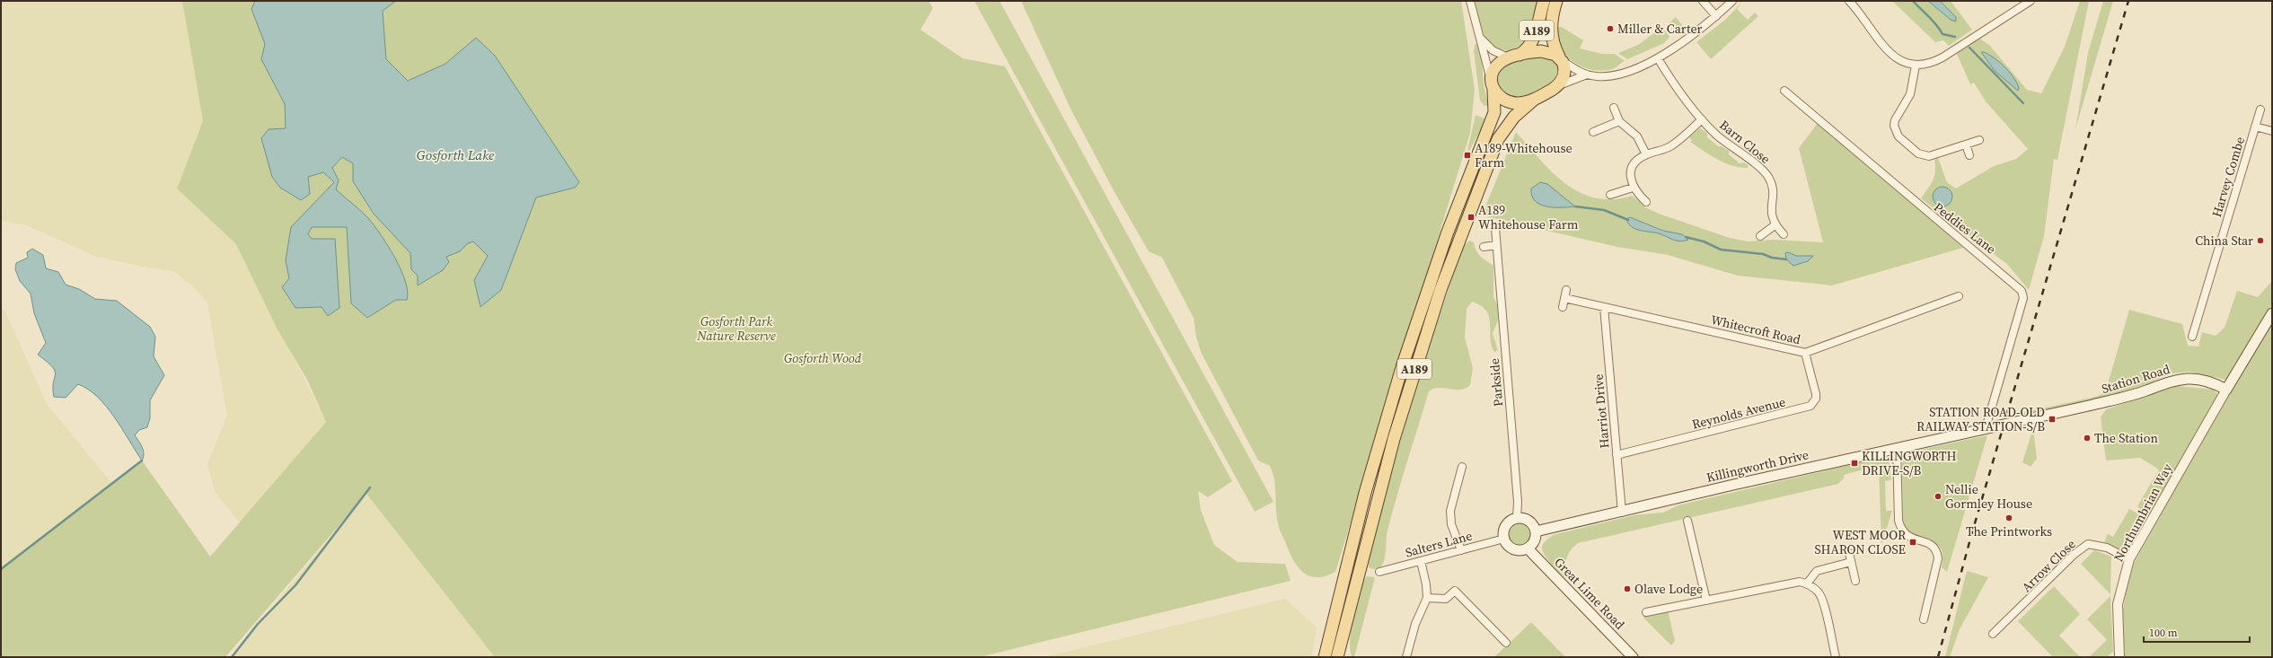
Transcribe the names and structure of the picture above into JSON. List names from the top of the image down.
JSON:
{
  "streets": {
    "main road": [
      "A189",
      "Station Road",
      "Killingworth Drive",
      "Great Lime Road"
    ],
    "street": [
      "Barn Close",
      "Harvey Combe",
      "Peddies Lane",
      "Whitecroft Road",
      "Parkside",
      "Harriot Drive",
      "Reynolds Avenue",
      "Northumbrian Way",
      "Salters Lane",
      "Arrow Close"
    ]
  },
  "crossings": [
    ["Peddies Lane", "Station Road"],
    ["Peddies Lane", "Killingworth Drive"],
    ["Whitecroft Road", "Harriot Drive"],
    ["Whitecroft Road", "Reynolds Avenue"],
    ["Station Road", "Killingworth Drive"],
    ["Station Road", "Northumbrian Way"],
    ["Parkside", "Killingworth Drive"],
    ["Parkside", "Salters Lane"],
    ["Parkside", "Great Lime Road"],
    ["Harriot Drive", "Reynolds Avenue"],
    ["Harriot Drive", "Killingworth Drive"],
    ["Killingworth Drive", "Salters Lane"],
    ["Killingworth Drive", "Great Lime Road"],
    ["Northumbrian Way", "Arrow Close"],
    ["Salters Lane", "Great Lime Road"]
  ],
  "water": ["Gosforth Lake"],
  "parks": ["Gosforth Park Nature Reserve", "Gosforth Wood"],
  "places": {
    "other": [
      "Miller & Carter",
      "China Star",
      "The Station",
      "Nellie Gormley House",
      "The Printworks",
      "Olave Lodge"
    ],
    "transit": [
      "A189-Whitehouse Farm",
      "A189 Whitehouse Farm",
      "STATION ROAD-OLD RAILWAY STATION-S/B",
      "KILLINGWORTH DRIVE-S/B",
      "WEST MOOR SHARON CLOSE"
    ]
  },
  "scale_bar": "100 m"
}
